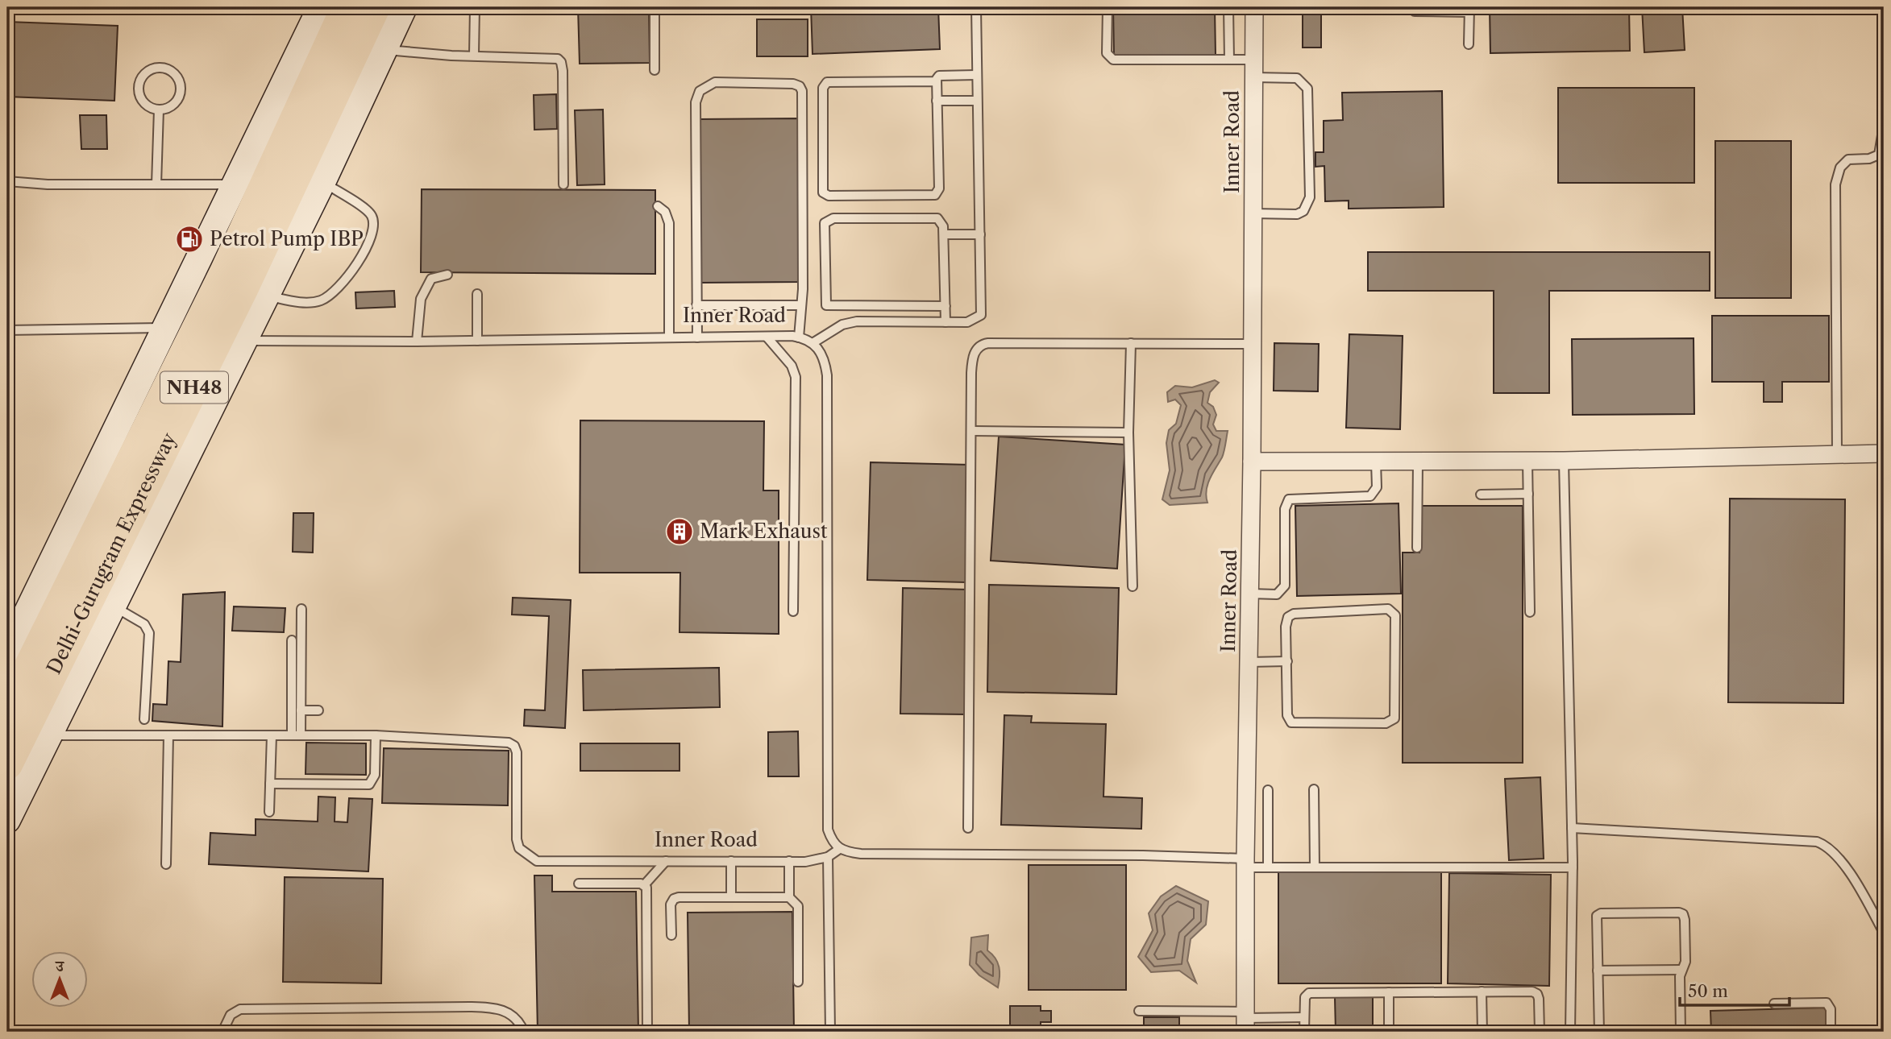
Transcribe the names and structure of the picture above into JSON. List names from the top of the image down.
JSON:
{
  "streets": {
    "highway": ["NH48", "Delhi-Gurugram Expressway"],
    "street": ["Inner Road"]
  },
  "places": {
    "fuel station": ["Petrol Pump IBP"],
    "building": ["Mark Exhaust"]
  },
  "scale_bar": "50 m",
  "north": "top"
}
